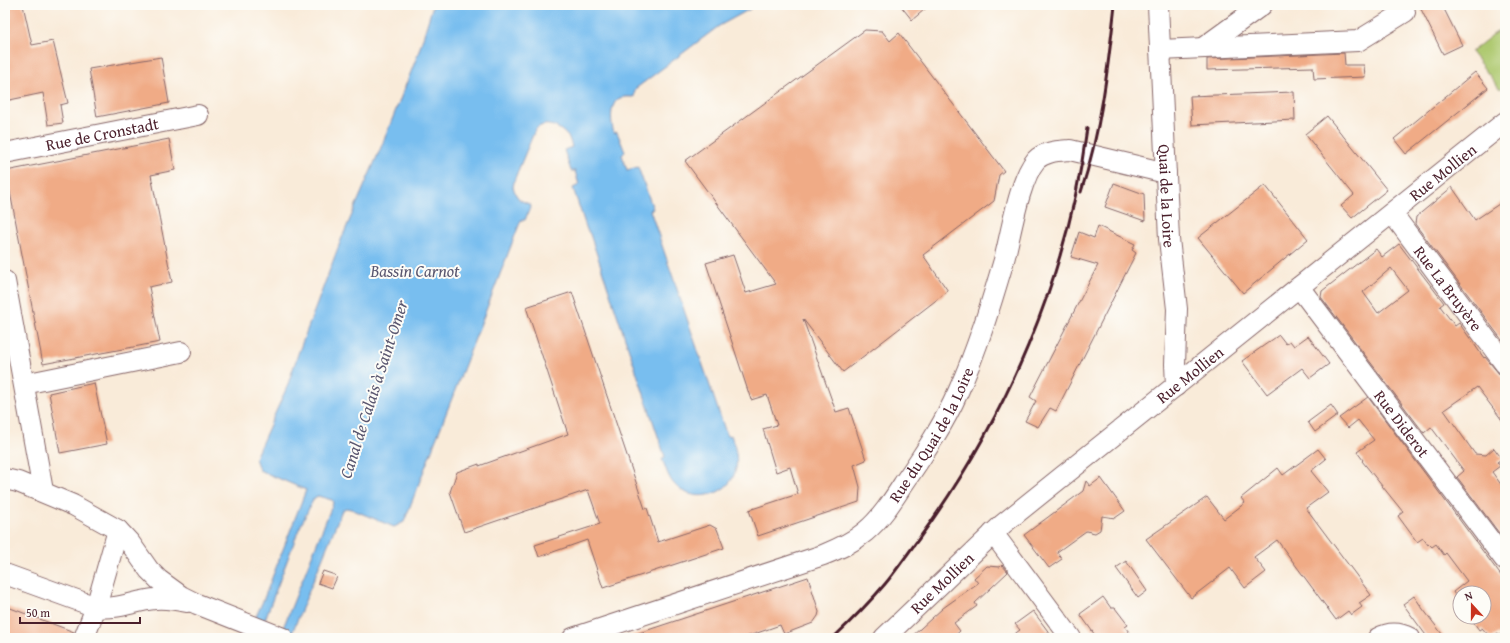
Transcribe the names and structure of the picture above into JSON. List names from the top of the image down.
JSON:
{
  "streets": {
    "street": [
      "Rue de Cronstadt",
      "Rue Mollien",
      "Quai de la Loire",
      "Rue La Bruyère",
      "Rue Diderot",
      "Rue du Quai de la Loire"
    ]
  },
  "crossings": [
    ["Rue Mollien", "Quai de la Loire"],
    ["Rue Mollien", "Rue La Bruyère"],
    ["Rue Mollien", "Rue Diderot"],
    ["Quai de la Loire", "Rue du Quai de la Loire"]
  ],
  "water": ["Bassin Carnot", "Canal de Calais à Saint-Omer"],
  "scale_bar": "50 m",
  "north": "top"
}
